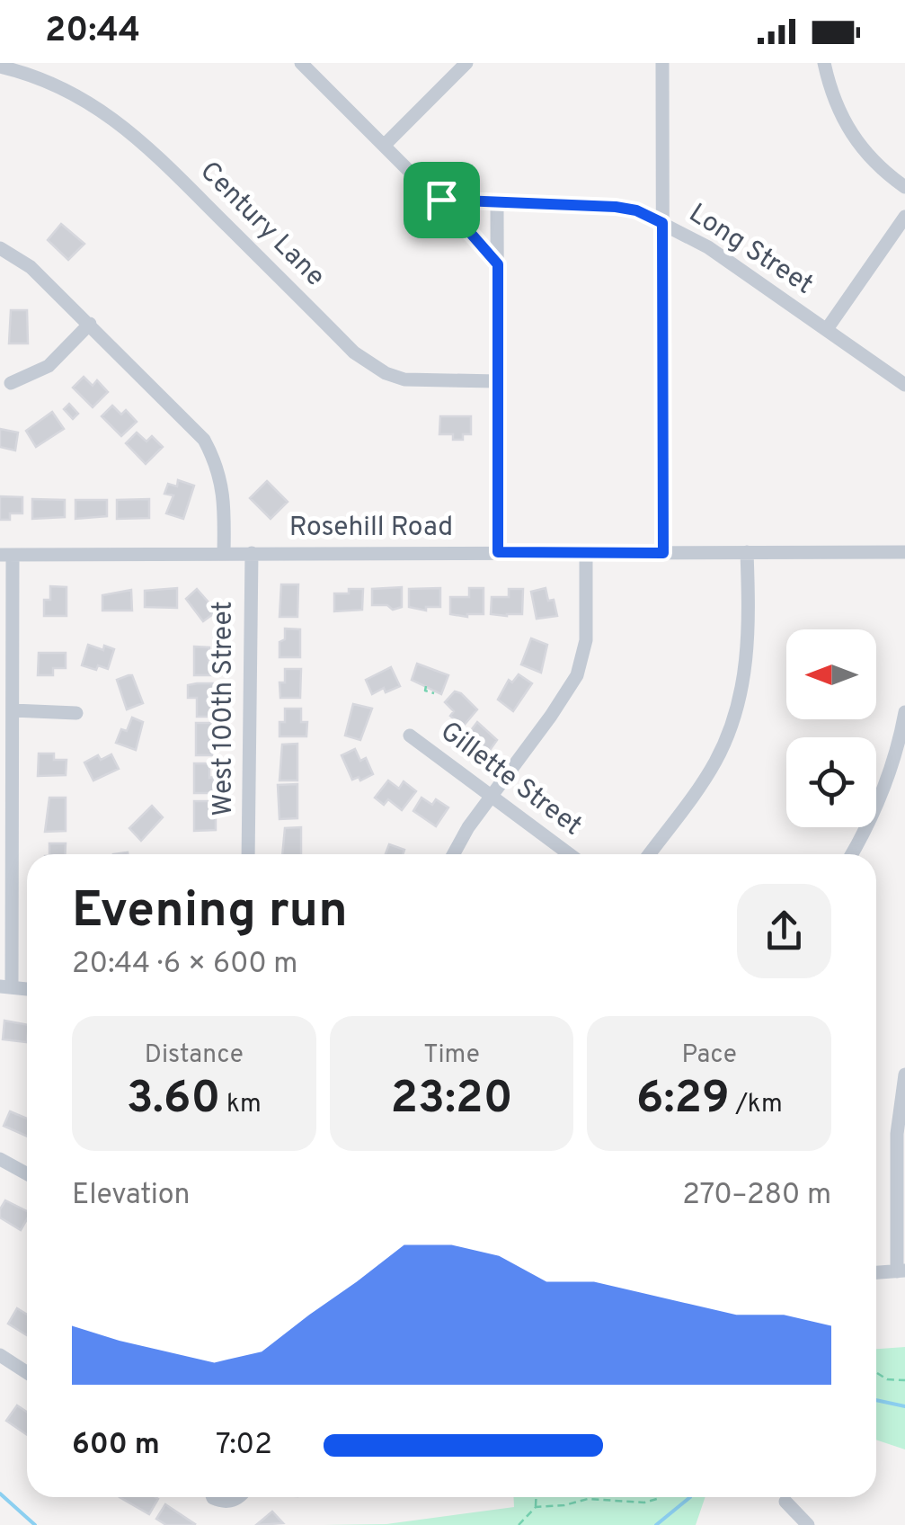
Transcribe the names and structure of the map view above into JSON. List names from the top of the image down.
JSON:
{
  "streets": {
    "street": [
      "Century Lane",
      "Long Street",
      "Rosehill Road",
      "West 100th Street",
      "Gillette Street"
    ]
  },
  "crossings": [
    ["Rosehill Road", "West 100th Street"]
  ],
  "north": "left",
  "page": {
    "status": "20:44",
    "heading": ["Evening run", "20:44 · 6 × 600 m"],
    "stats": [
      ["Distance", "3.60 km"],
      ["Time", "23:20"],
      ["Pace", "6:29 /km"]
    ],
    "chart": ["Elevation", "270–280 m"],
    "list": [
      {
        "name": "600 m",
        "note": "7:02"
      }
    ]
  }
}
